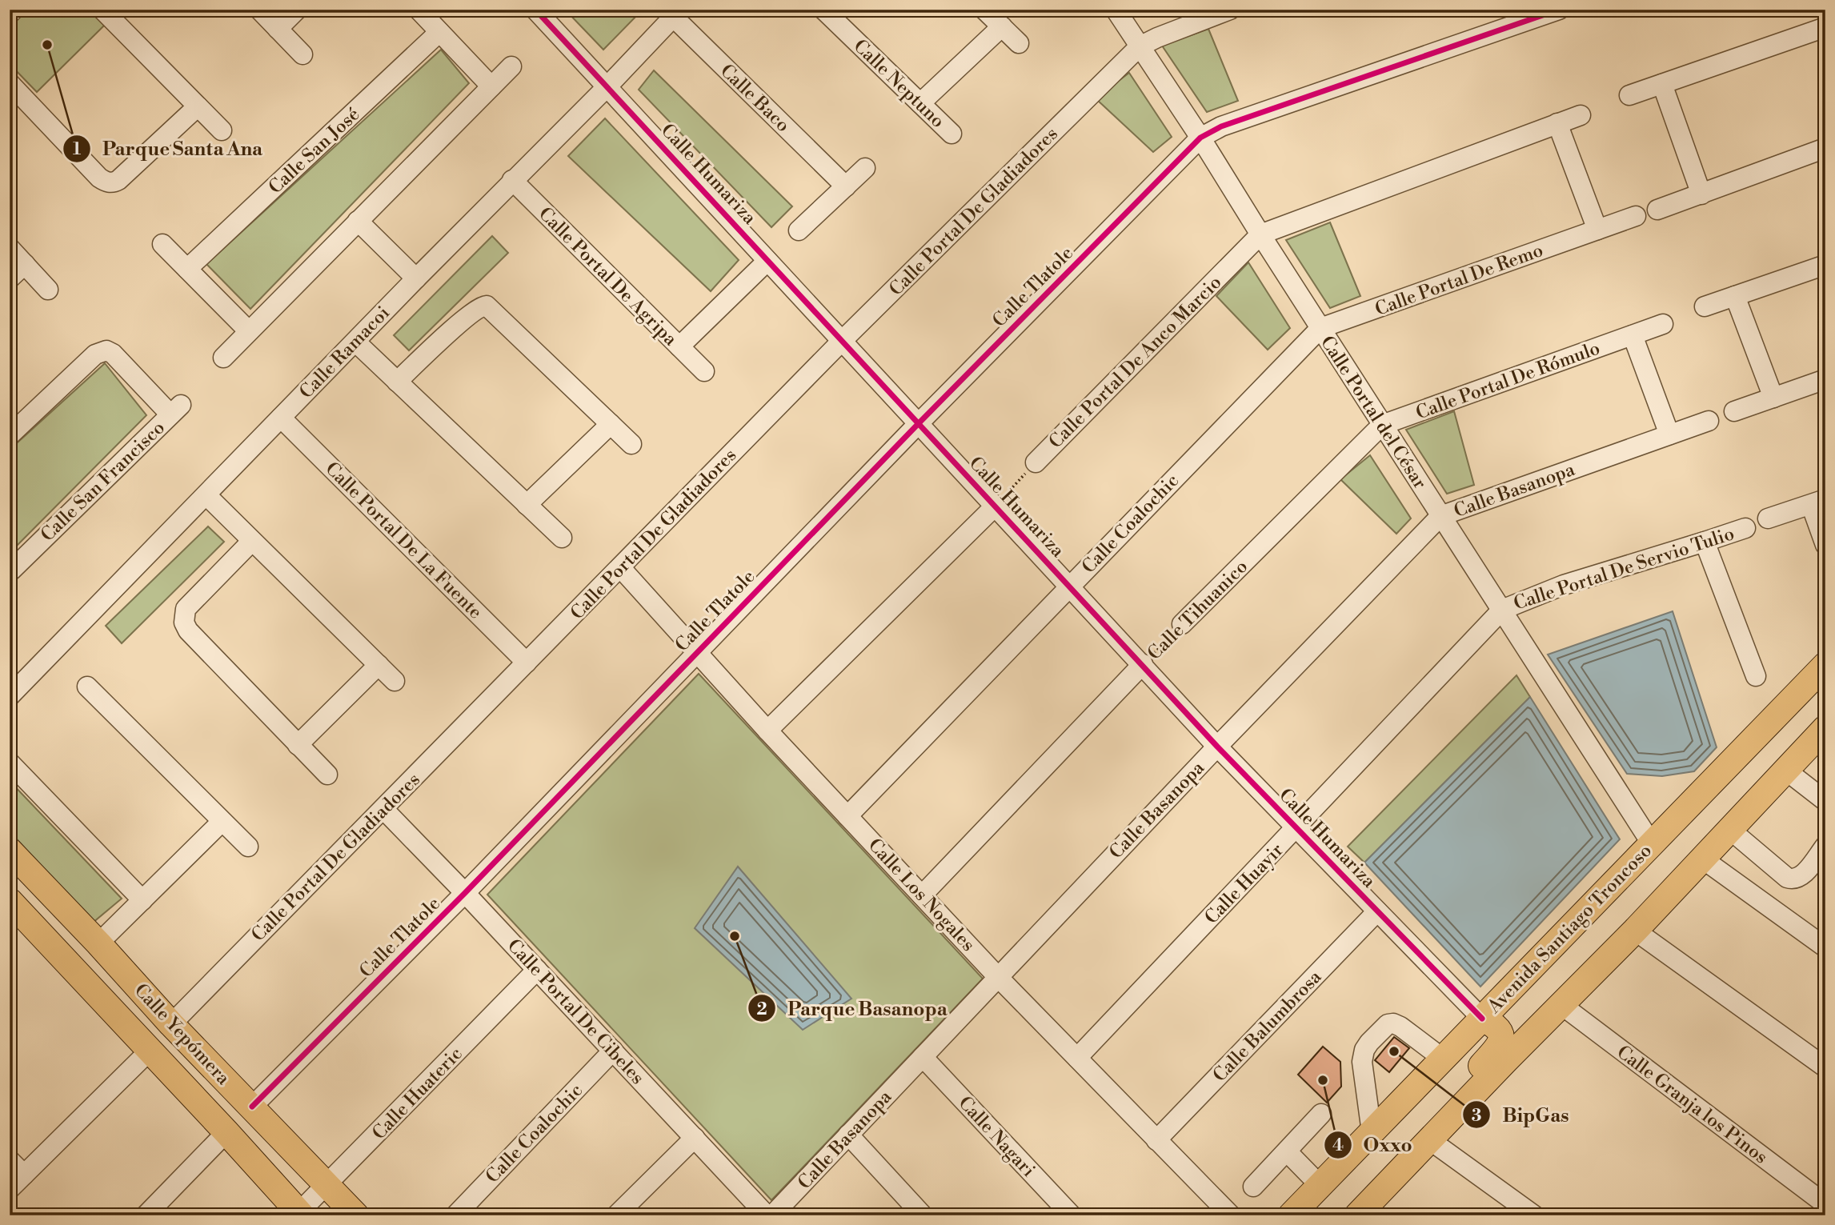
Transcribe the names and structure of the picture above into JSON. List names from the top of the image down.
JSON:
{
  "streets": {
    "main road": ["Avenida Santiago Troncoso", "Calle Yepómera"],
    "street": [
      "Calle Neptuno",
      "Calle Baco",
      "Calle San José",
      "Calle Humariza",
      "Calle Portal De Gladiadores",
      "Calle Portal De Agripa",
      "Calle Portal De Remo",
      "Calle Tlatole",
      "Calle Ramacoi",
      "Calle Portal De Anco Marcio",
      "Calle Portal De Rómulo",
      "Calle Portal del César",
      "Calle San Francisco",
      "Calle Basanopa",
      "Calle Coalochic",
      "Calle Portal De La Fuente",
      "Calle Portal De Servio Tulio",
      "Calle Tihuanico",
      "Calle Huayir",
      "Calle Los Nogales",
      "Calle Portal De Cibeles",
      "Calle Balumbrosa",
      "Calle Huateric",
      "Calle Granja los Pinos",
      "Calle Nagari"
    ]
  },
  "crossings": [
    ["Calle Baco", "Calle Ramacoi"],
    ["Calle Humariza", "Calle Portal De Gladiadores"],
    ["Calle Humariza", "Calle Tlatole"],
    ["Calle Humariza", "Calle Ramacoi"],
    ["Calle Humariza", "Calle Portal De Anco Marcio"],
    ["Calle Humariza", "Calle Basanopa"],
    ["Calle Humariza", "Calle Coalochic"],
    ["Calle Humariza", "Calle Tihuanico"],
    ["Calle Humariza", "Calle Huayir"],
    ["Calle Humariza", "Avenida Santiago Troncoso"],
    ["Calle Humariza", "Calle Balumbrosa"],
    ["Calle Portal De Gladiadores", "Calle Portal del César"],
    ["Calle Portal De Gladiadores", "Calle Portal De La Fuente"],
    ["Calle Portal De Gladiadores", "Calle Los Nogales"],
    ["Calle Portal De Gladiadores", "Calle Portal De Cibeles"],
    ["Calle Portal De Gladiadores", "Calle Yepómera"],
    ["Calle Portal De Agripa", "Calle Ramacoi"],
    ["Calle Portal De Remo", "Calle Portal del César"],
    ["Calle Portal De Remo", "Calle Coalochic"],
    ["Calle Tlatole", "Calle Portal del César"],
    ["Calle Tlatole", "Calle Los Nogales"],
    ["Calle Tlatole", "Calle Portal De Cibeles"],
    ["Calle Tlatole", "Calle Yepómera"],
    ["Calle Ramacoi", "Calle Portal De La Fuente"],
    ["Calle Portal De Anco Marcio", "Calle Portal del César"],
    ["Calle Portal De Rómulo", "Calle Portal del César"],
    ["Calle Portal De Rómulo", "Calle Tihuanico"],
    ["Calle Portal del César", "Calle Basanopa"],
    ["Calle Portal del César", "Calle Coalochic"],
    ["Calle Portal del César", "Calle Portal De Servio Tulio"],
    ["Calle Portal del César", "Calle Tihuanico"],
    ["Calle Portal del César", "Calle Huayir"],
    ["Calle Portal del César", "Avenida Santiago Troncoso"],
    ["Calle Basanopa", "Calle Los Nogales"],
    ["Calle Basanopa", "Calle Nagari"],
    ["Calle Coalochic", "Calle Los Nogales"],
    ["Calle Coalochic", "Calle Portal De Cibeles"],
    ["Calle Portal De Servio Tulio", "Calle Huayir"],
    ["Calle Tihuanico", "Calle Los Nogales"],
    ["Calle Huayir", "Calle Los Nogales"],
    ["Calle Los Nogales", "Calle Balumbrosa"],
    ["Calle Portal De Cibeles", "Calle Huateric"],
    ["Calle Yepómera", "Calle Huateric"]
  ],
  "places": [
    "Parque Santa Ana",
    "Parque Basanopa",
    "BipGas",
    "Oxxo"
  ]
}
